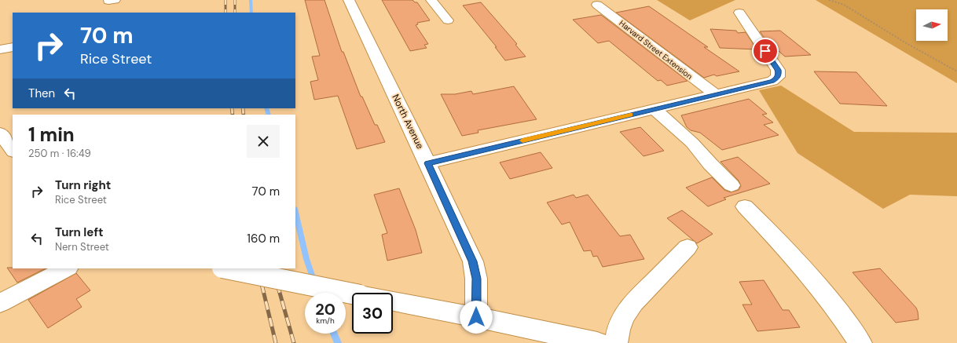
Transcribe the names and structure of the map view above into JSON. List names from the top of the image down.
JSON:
{
  "streets": {
    "street": ["Harvard Street Extension", "North Avenue"]
  },
  "north": "right",
  "page": {
    "turn": ["70 m", "Rice Street"],
    "then": "Then",
    "heading": ["1 min", "250 m · 16:49"],
    "list": [
      {
        "name": "Turn right",
        "note": "Rice Street",
        "value": "70 m"
      },
      {
        "name": "Turn left",
        "note": "Nern Street",
        "value": "160 m"
      }
    ],
    "speed": "20 km/h",
    "limit": "30"
  }
}
